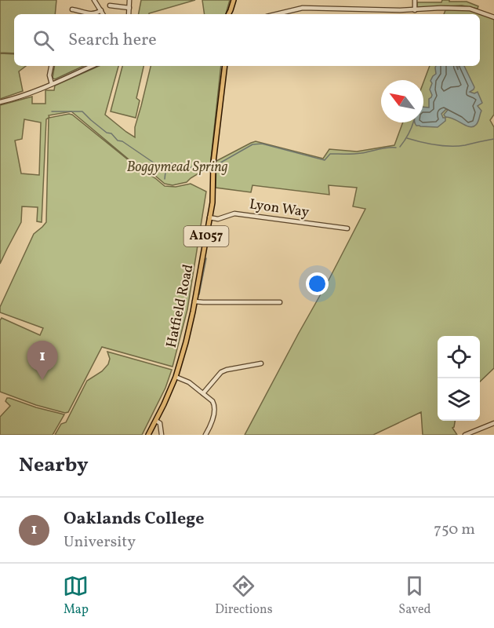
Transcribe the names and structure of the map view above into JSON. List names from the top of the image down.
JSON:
{
  "streets": {
    "main road": ["A1057", "Hatfield Road"],
    "street": ["Lyon Way"]
  },
  "crossings": [
    ["Lyon Way", "Hatfield Road"]
  ],
  "parks": ["Boggymead Spring"],
  "north": "top left",
  "page": {
    "search": "Search here",
    "pins": "1",
    "heading": "Nearby",
    "list": [
      {
        "mark": "1",
        "name": "Oaklands College",
        "note": "University",
        "value": "750 m"
      }
    ],
    "nav": ["Map", "Directions", "Saved"]
  }
}
